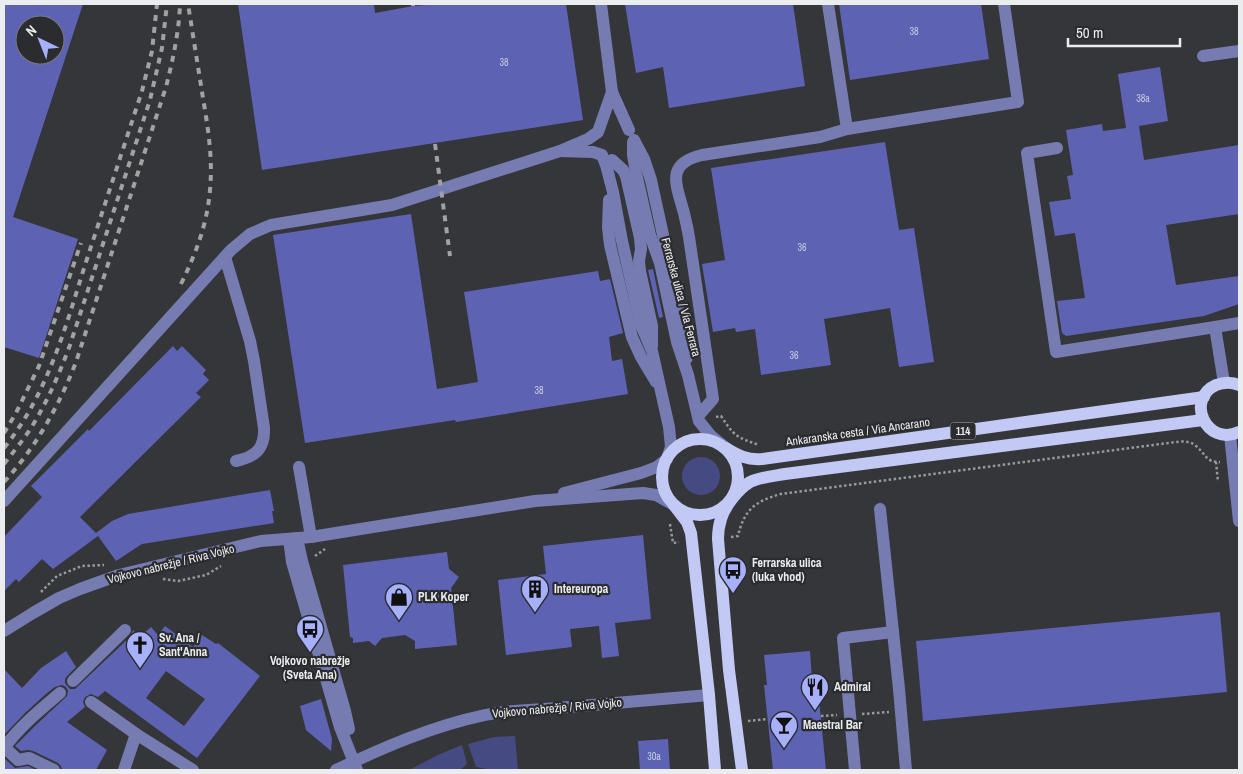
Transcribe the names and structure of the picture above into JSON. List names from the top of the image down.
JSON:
{
  "streets": {
    "main road": ["114", "Ankaranska cesta / Via Ancarano"],
    "street": ["Ferrarska ulica / Via Ferrara", "Vojkovo nabrežje / Riva Vojko"]
  },
  "crossings": [
    ["Ferrarska ulica / Via Ferrara", "114"],
    ["Ferrarska ulica / Via Ferrara", "Ankaranska cesta / Via Ancarano"],
    ["114", "Ankaranska cesta / Via Ancarano"]
  ],
  "places": {
    "bus stop": ["Ferrarska ulica (luka vhod)", "Vojkovo nabrežje (Sveta Ana)"],
    "building": ["Intereuropa"],
    "shop": ["PLK Koper"],
    "church": ["Sv. Ana / Sant'Anna"],
    "restaurant": ["Admiral"],
    "bar": ["Maestral Bar"]
  },
  "house_numbers": [
    "38",
    "38",
    "38a",
    "36",
    "36",
    "38",
    "30a"
  ],
  "scale_bar": "50 m",
  "north": "top left"
}
